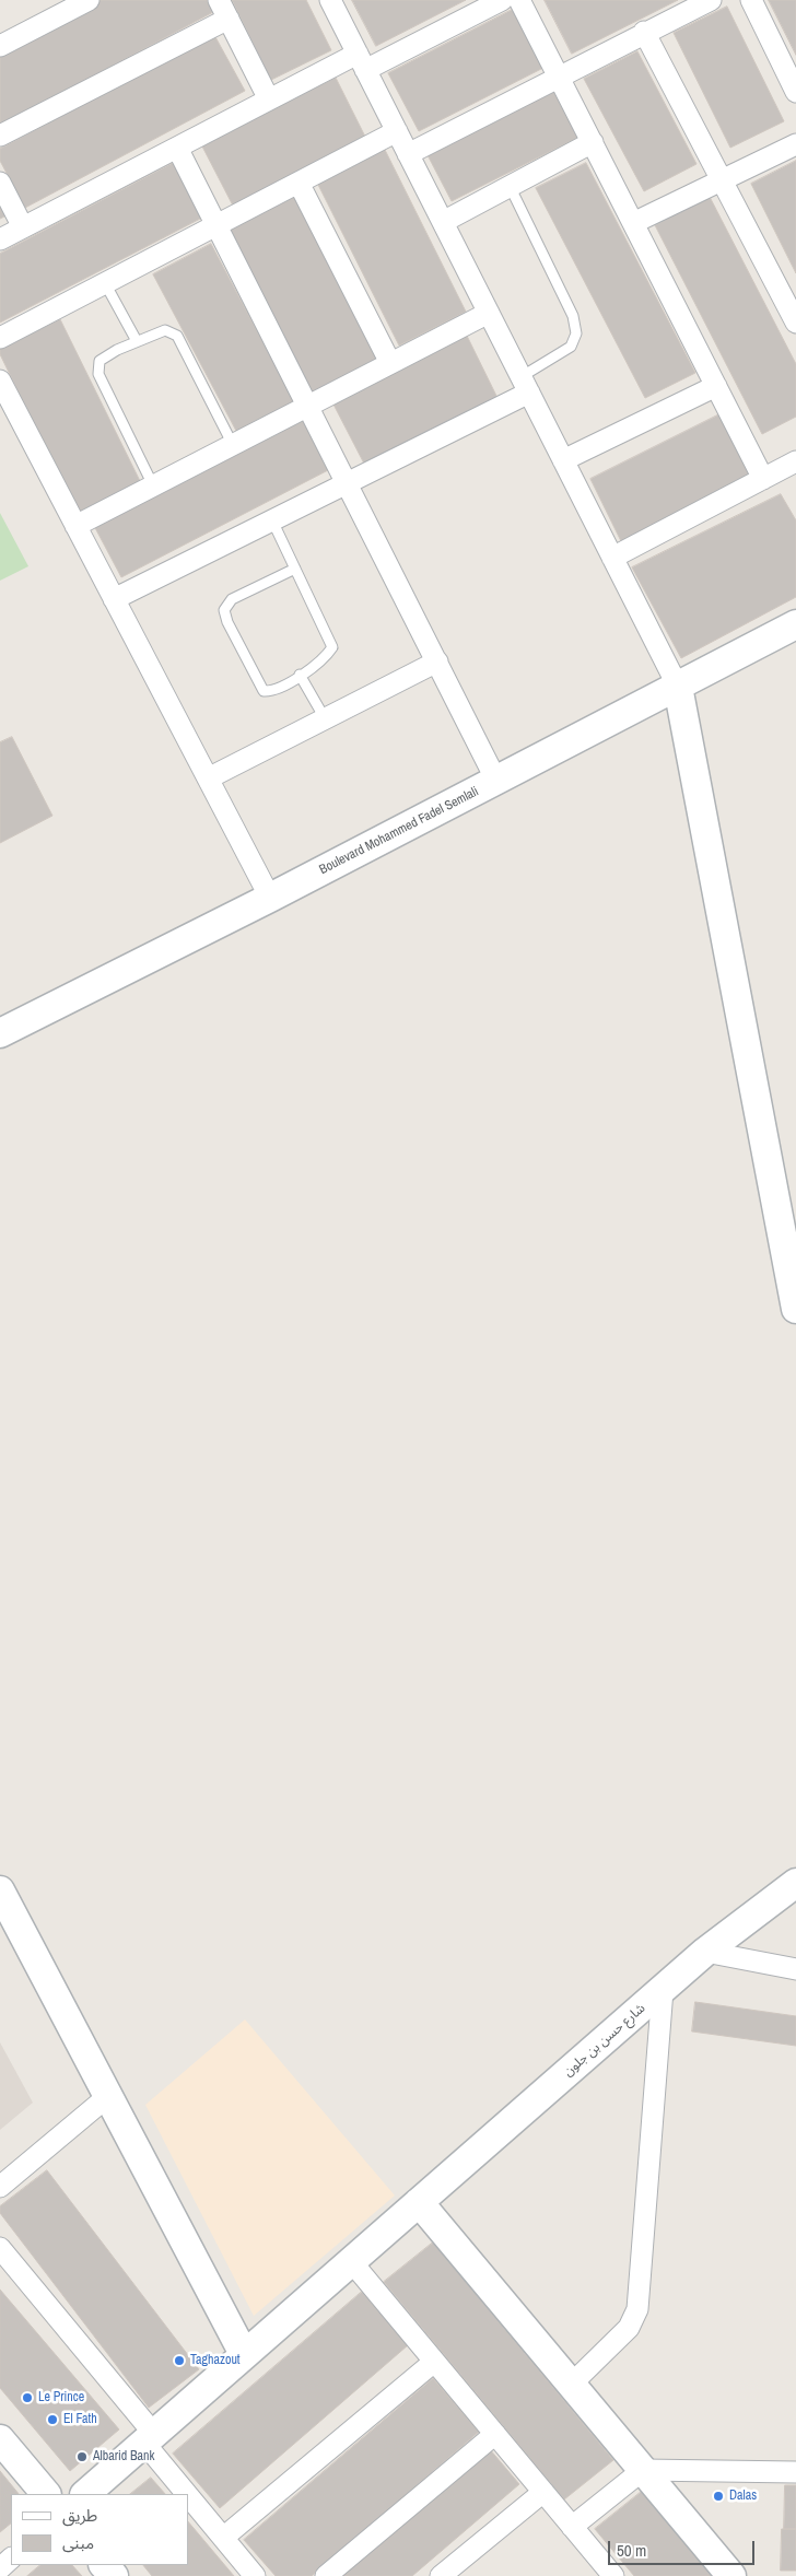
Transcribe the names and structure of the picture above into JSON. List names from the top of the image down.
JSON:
{
  "streets": {
    "street": ["Boulevard Mohammed Fadel Semlali", "شارع حسن بن جلون"]
  },
  "places": [
    "Taghazout",
    "Le Prince",
    "El Fath",
    "Albarid Bank",
    "Dalas"
  ],
  "legend": ["طريق", "مبنى"],
  "scale_bar": "50 m"
}
